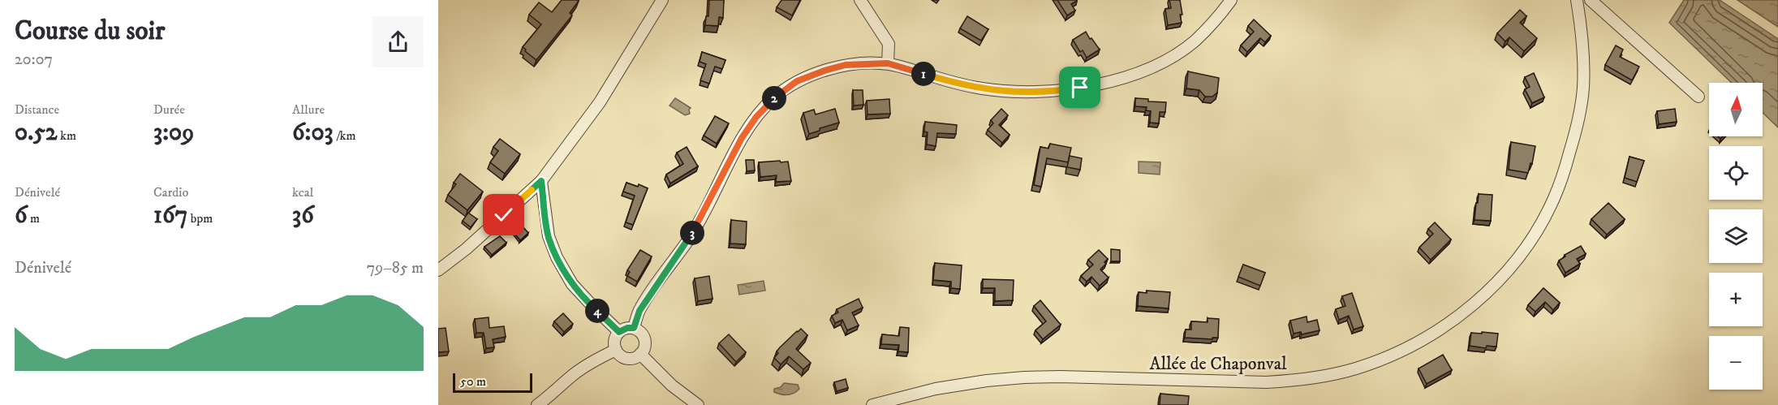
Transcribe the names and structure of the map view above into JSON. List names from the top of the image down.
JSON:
{
  "streets": {
    "street": ["Allée de Chaponval"]
  },
  "scale_bar": "50 m",
  "north": "top",
  "page": {
    "heading": ["Course du soir", "20:07"],
    "pins": [
      "1",
      "2",
      "3",
      "4"
    ],
    "stats": [
      ["Distance", "0.52 km"],
      ["Durée", "3:09"],
      ["Allure", "6:03 /km"],
      ["Dénivelé", "6 m"],
      ["Cardio", "167 bpm"],
      ["kcal", "36"]
    ],
    "map_buttons": ["+", "−"],
    "chart": ["Dénivelé", "79–85 m"],
    "scale": "50 m"
  }
}
